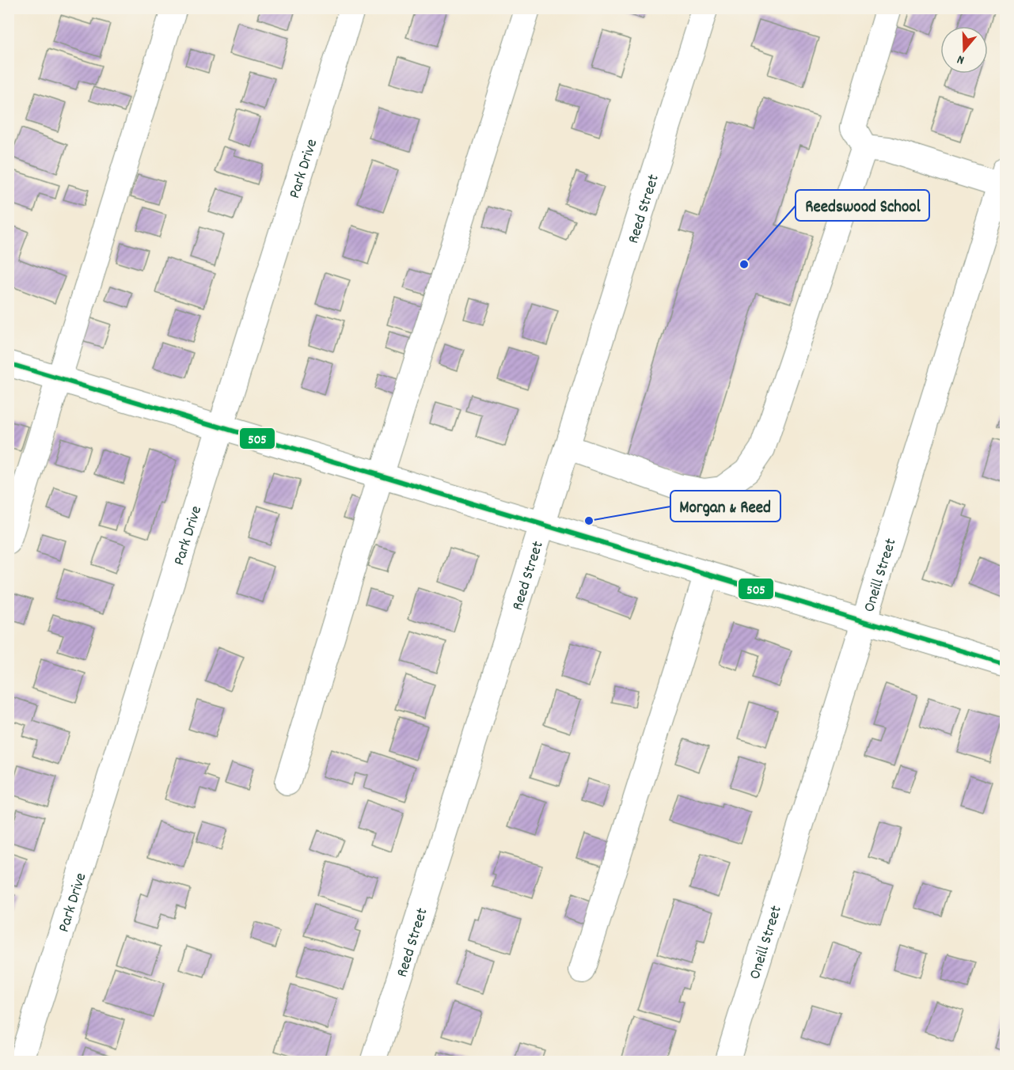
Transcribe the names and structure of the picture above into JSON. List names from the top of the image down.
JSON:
{
  "streets": {
    "street": ["Park Drive", "Reed Street", "Oneill Street"]
  },
  "places": ["Reedswood School", "Morgan & Reed"],
  "lines": ["transit line 505"],
  "north": "bottom"
}
